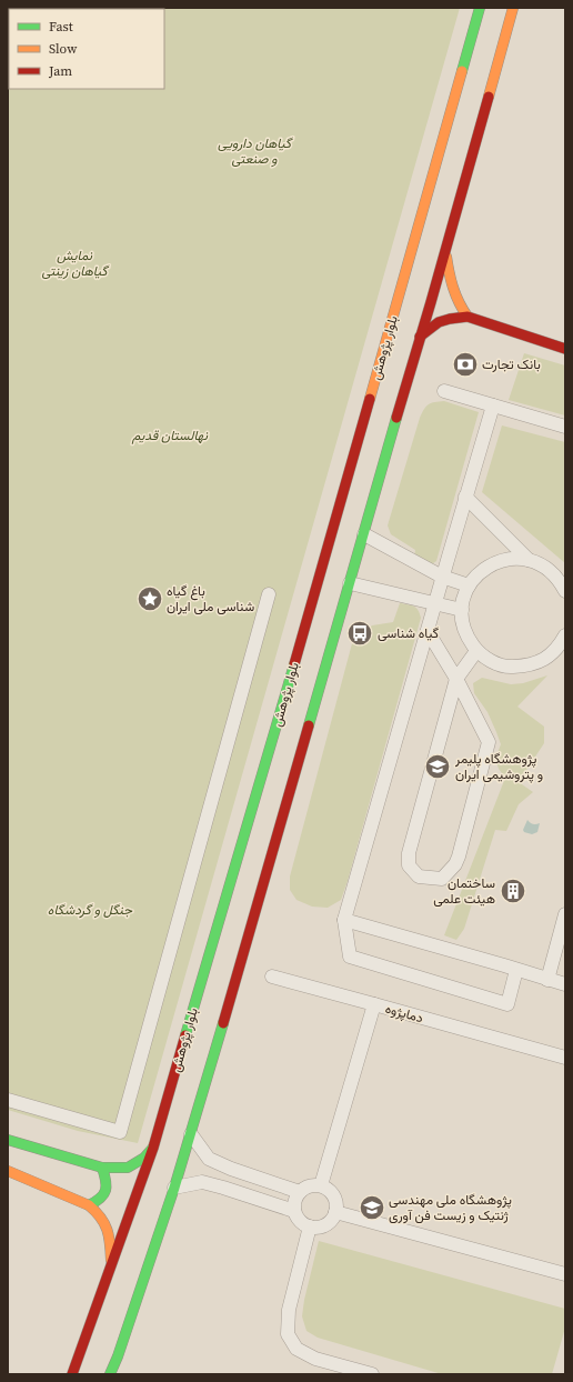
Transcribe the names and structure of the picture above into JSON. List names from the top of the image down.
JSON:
{
  "streets": {
    "street": ["بلوار پژوهش", "دماپژوه"]
  },
  "parks": [
    "گیاهان دارویی و صنعتی",
    "نمایش گیاهان زینتی",
    "نهالستان قدیم",
    "جنگل و گردشگاه"
  ],
  "places": {
    "bank": ["بانک تجارت"],
    "place": ["باغ گیاه‌ شناسی ملی ایران"],
    "bus stop": ["گیاه شناسی"],
    "school or university": ["پژوهشگاه پلیمر و پتروشیمی ایران", "پژوهشگاه ملی مهندسی ژنتیک و زیست فن آوری"],
    "building": ["ساختمان هیئت علمی"]
  },
  "legend": ["Fast", "Slow", "Jam"]
}
